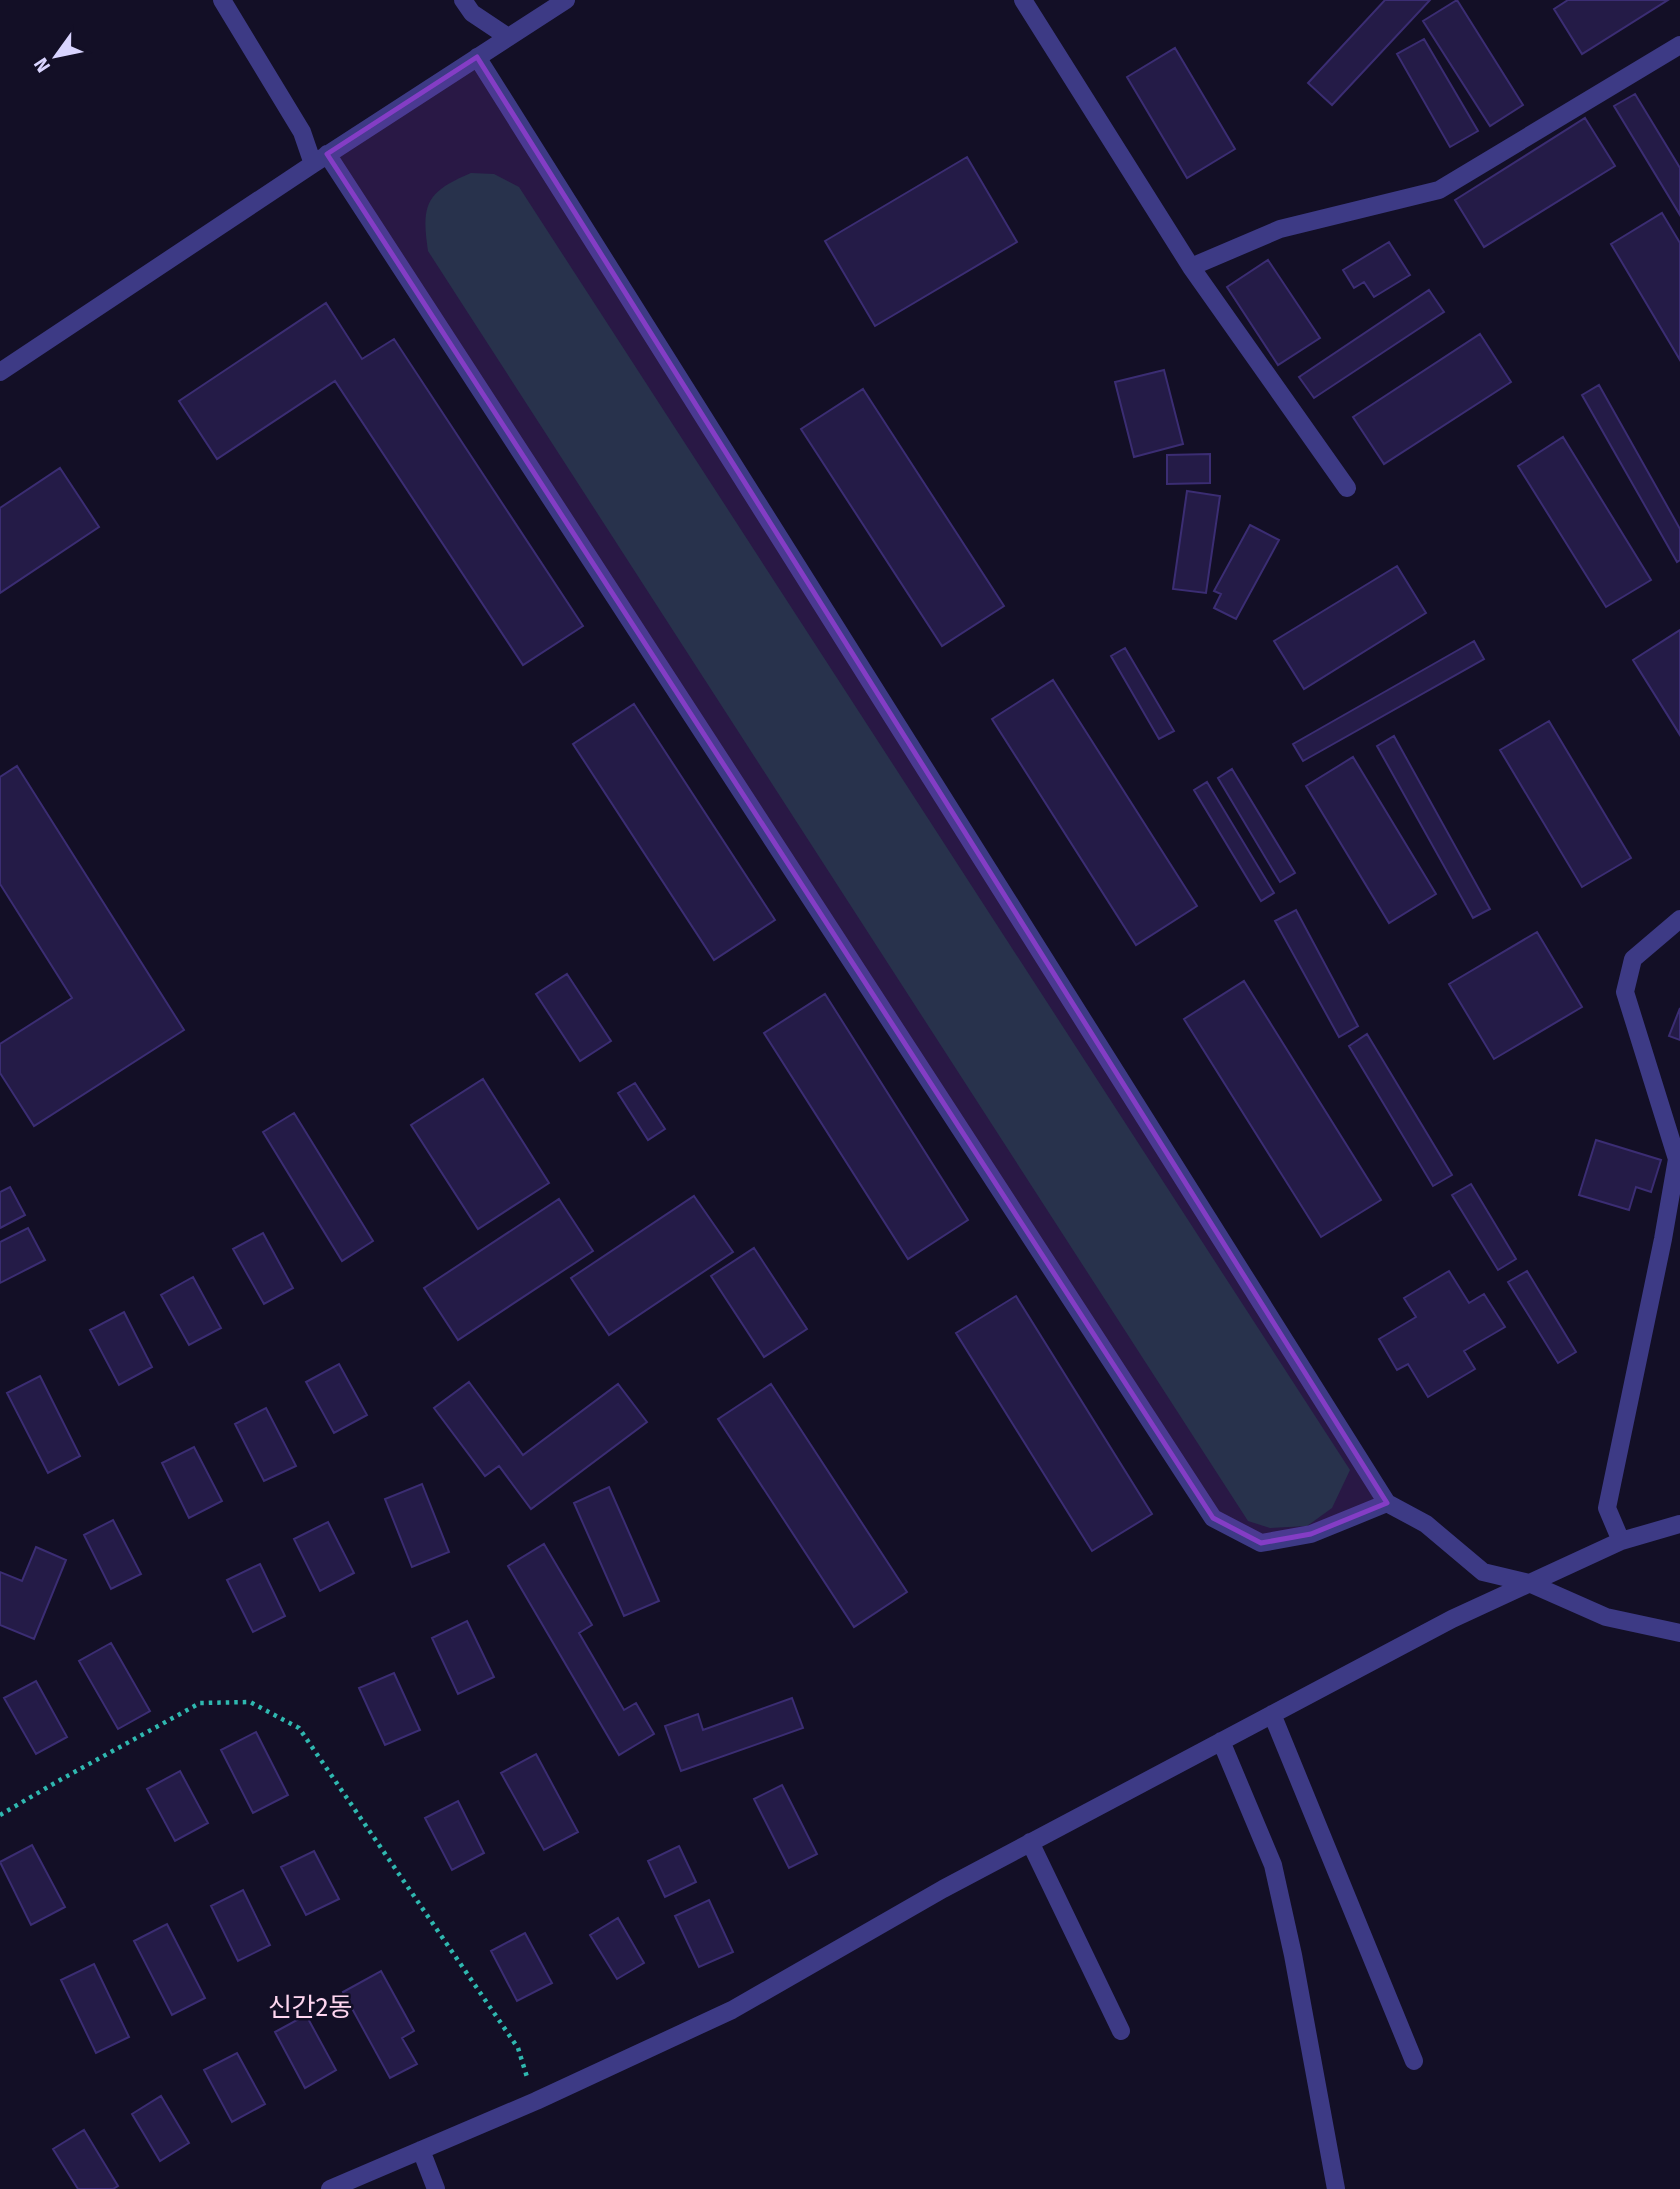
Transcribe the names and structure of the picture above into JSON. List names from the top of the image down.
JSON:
{
  "districts": ["신간2동"],
  "north": "bottom left"
}
